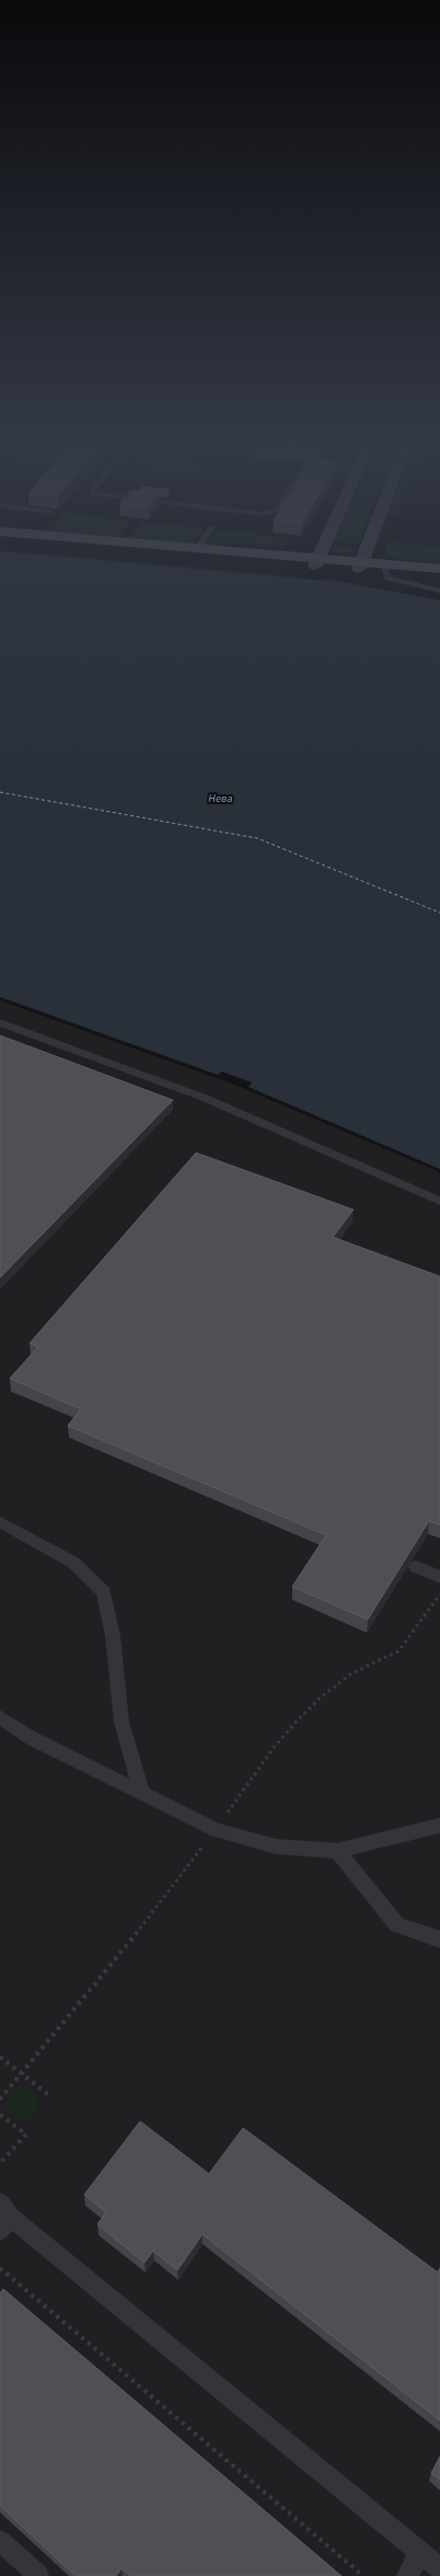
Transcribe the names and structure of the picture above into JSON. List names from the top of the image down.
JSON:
{
  "water": ["Нева"]
}
